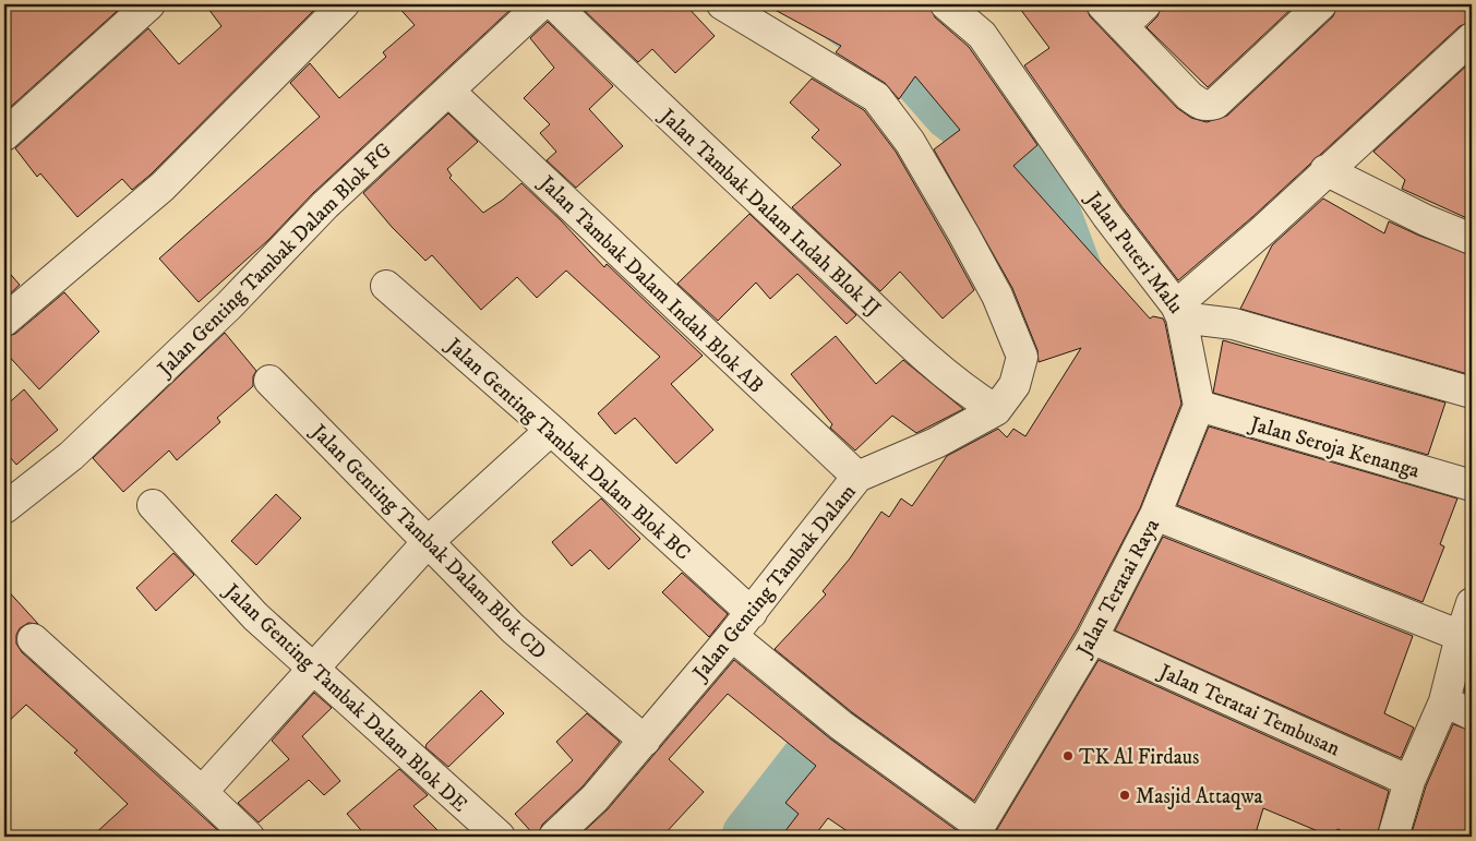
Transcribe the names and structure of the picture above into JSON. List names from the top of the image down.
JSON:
{
  "streets": {
    "street": [
      "Jalan Tambak Dalam Indah Blok IJ",
      "Jalan Puteri Malu",
      "Jalan Genting Tambak Dalam Blok FG",
      "Jalan Tambak Dalam Indah Blok AB",
      "Jalan Seroja Kenanga",
      "Jalan Genting Tambak Dalam Blok BC",
      "Jalan Genting Tambak Dalam Blok CD",
      "Jalan Genting Tambak Dalam",
      "Jalan Teratai Raya",
      "Jalan Genting Tambak Dalam Blok DE",
      "Jalan Teratai Tembusan"
    ]
  },
  "crossings": [
    ["Jalan Tambak Dalam Indah Blok IJ", "Jalan Genting Tambak Dalam"],
    ["Jalan Genting Tambak Dalam Blok FG", "Jalan Tambak Dalam Indah Blok AB"],
    ["Jalan Tambak Dalam Indah Blok AB", "Jalan Genting Tambak Dalam"],
    ["Jalan Seroja Kenanga", "Jalan Teratai Raya"],
    ["Jalan Genting Tambak Dalam Blok BC", "Jalan Genting Tambak Dalam"],
    ["Jalan Genting Tambak Dalam Blok CD", "Jalan Genting Tambak Dalam"],
    ["Jalan Teratai Raya", "Jalan Teratai Tembusan"]
  ],
  "places": ["TK Al Firdaus", "Masjid Attaqwa"]
}
